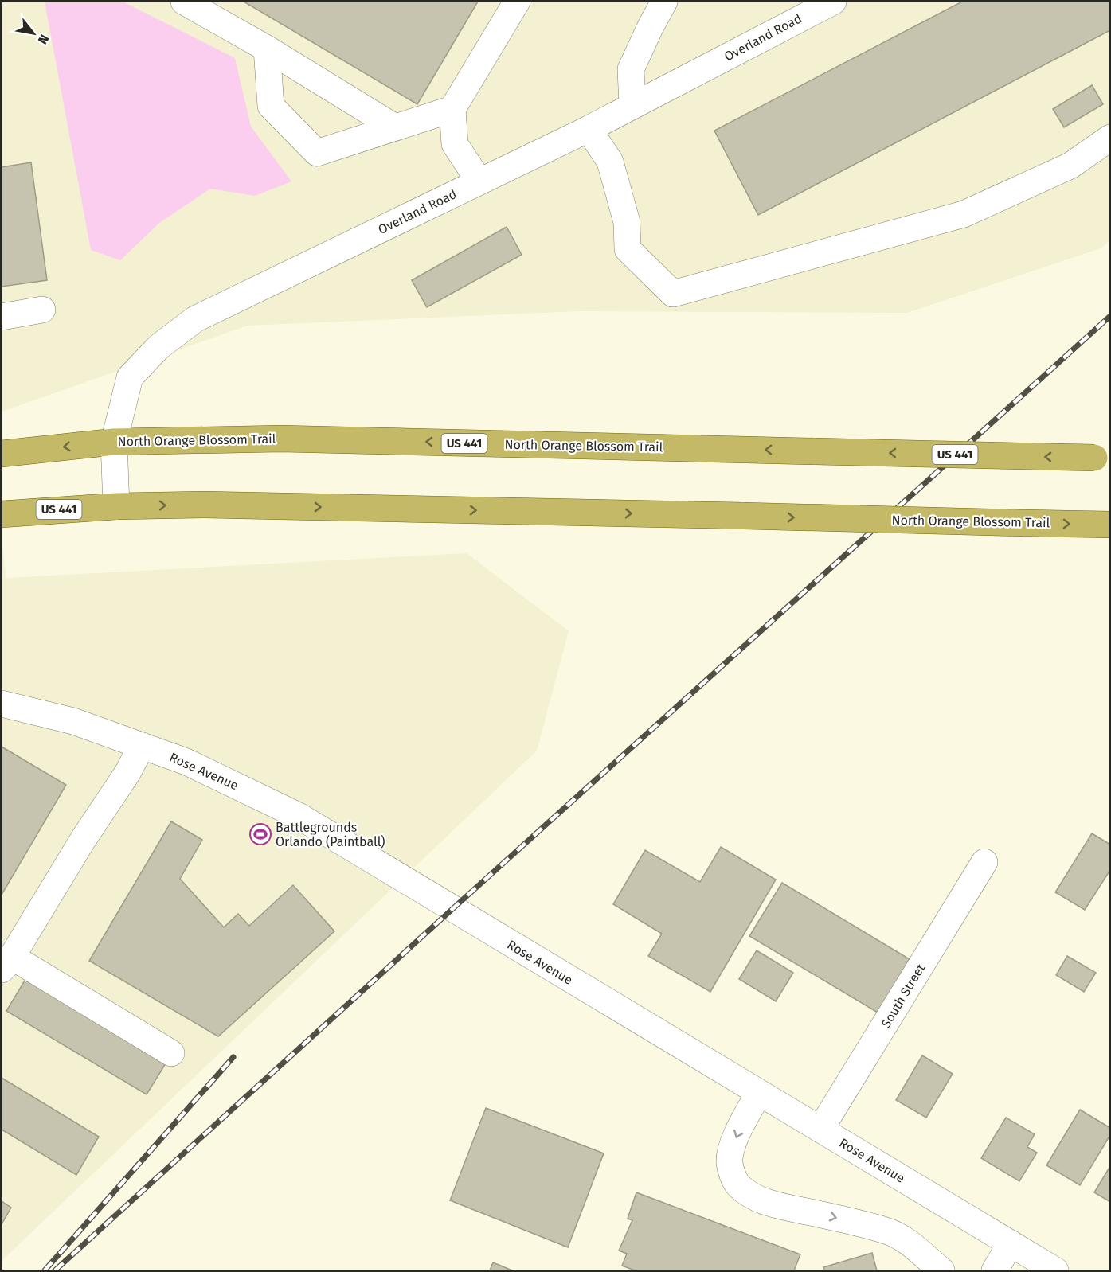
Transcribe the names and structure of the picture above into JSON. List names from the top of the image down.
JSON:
{
  "streets": {
    "main road": ["North Orange Blossom Trail", "US 441"],
    "street": ["Overland Road", "Rose Avenue", "South Street"]
  },
  "crossings": [
    ["Overland Road", "North Orange Blossom Trail"],
    ["Rose Avenue", "South Street"]
  ],
  "places": {
    "sports": ["Battlegrounds Orlando (Paintball)"]
  },
  "north": "bottom right"
}
